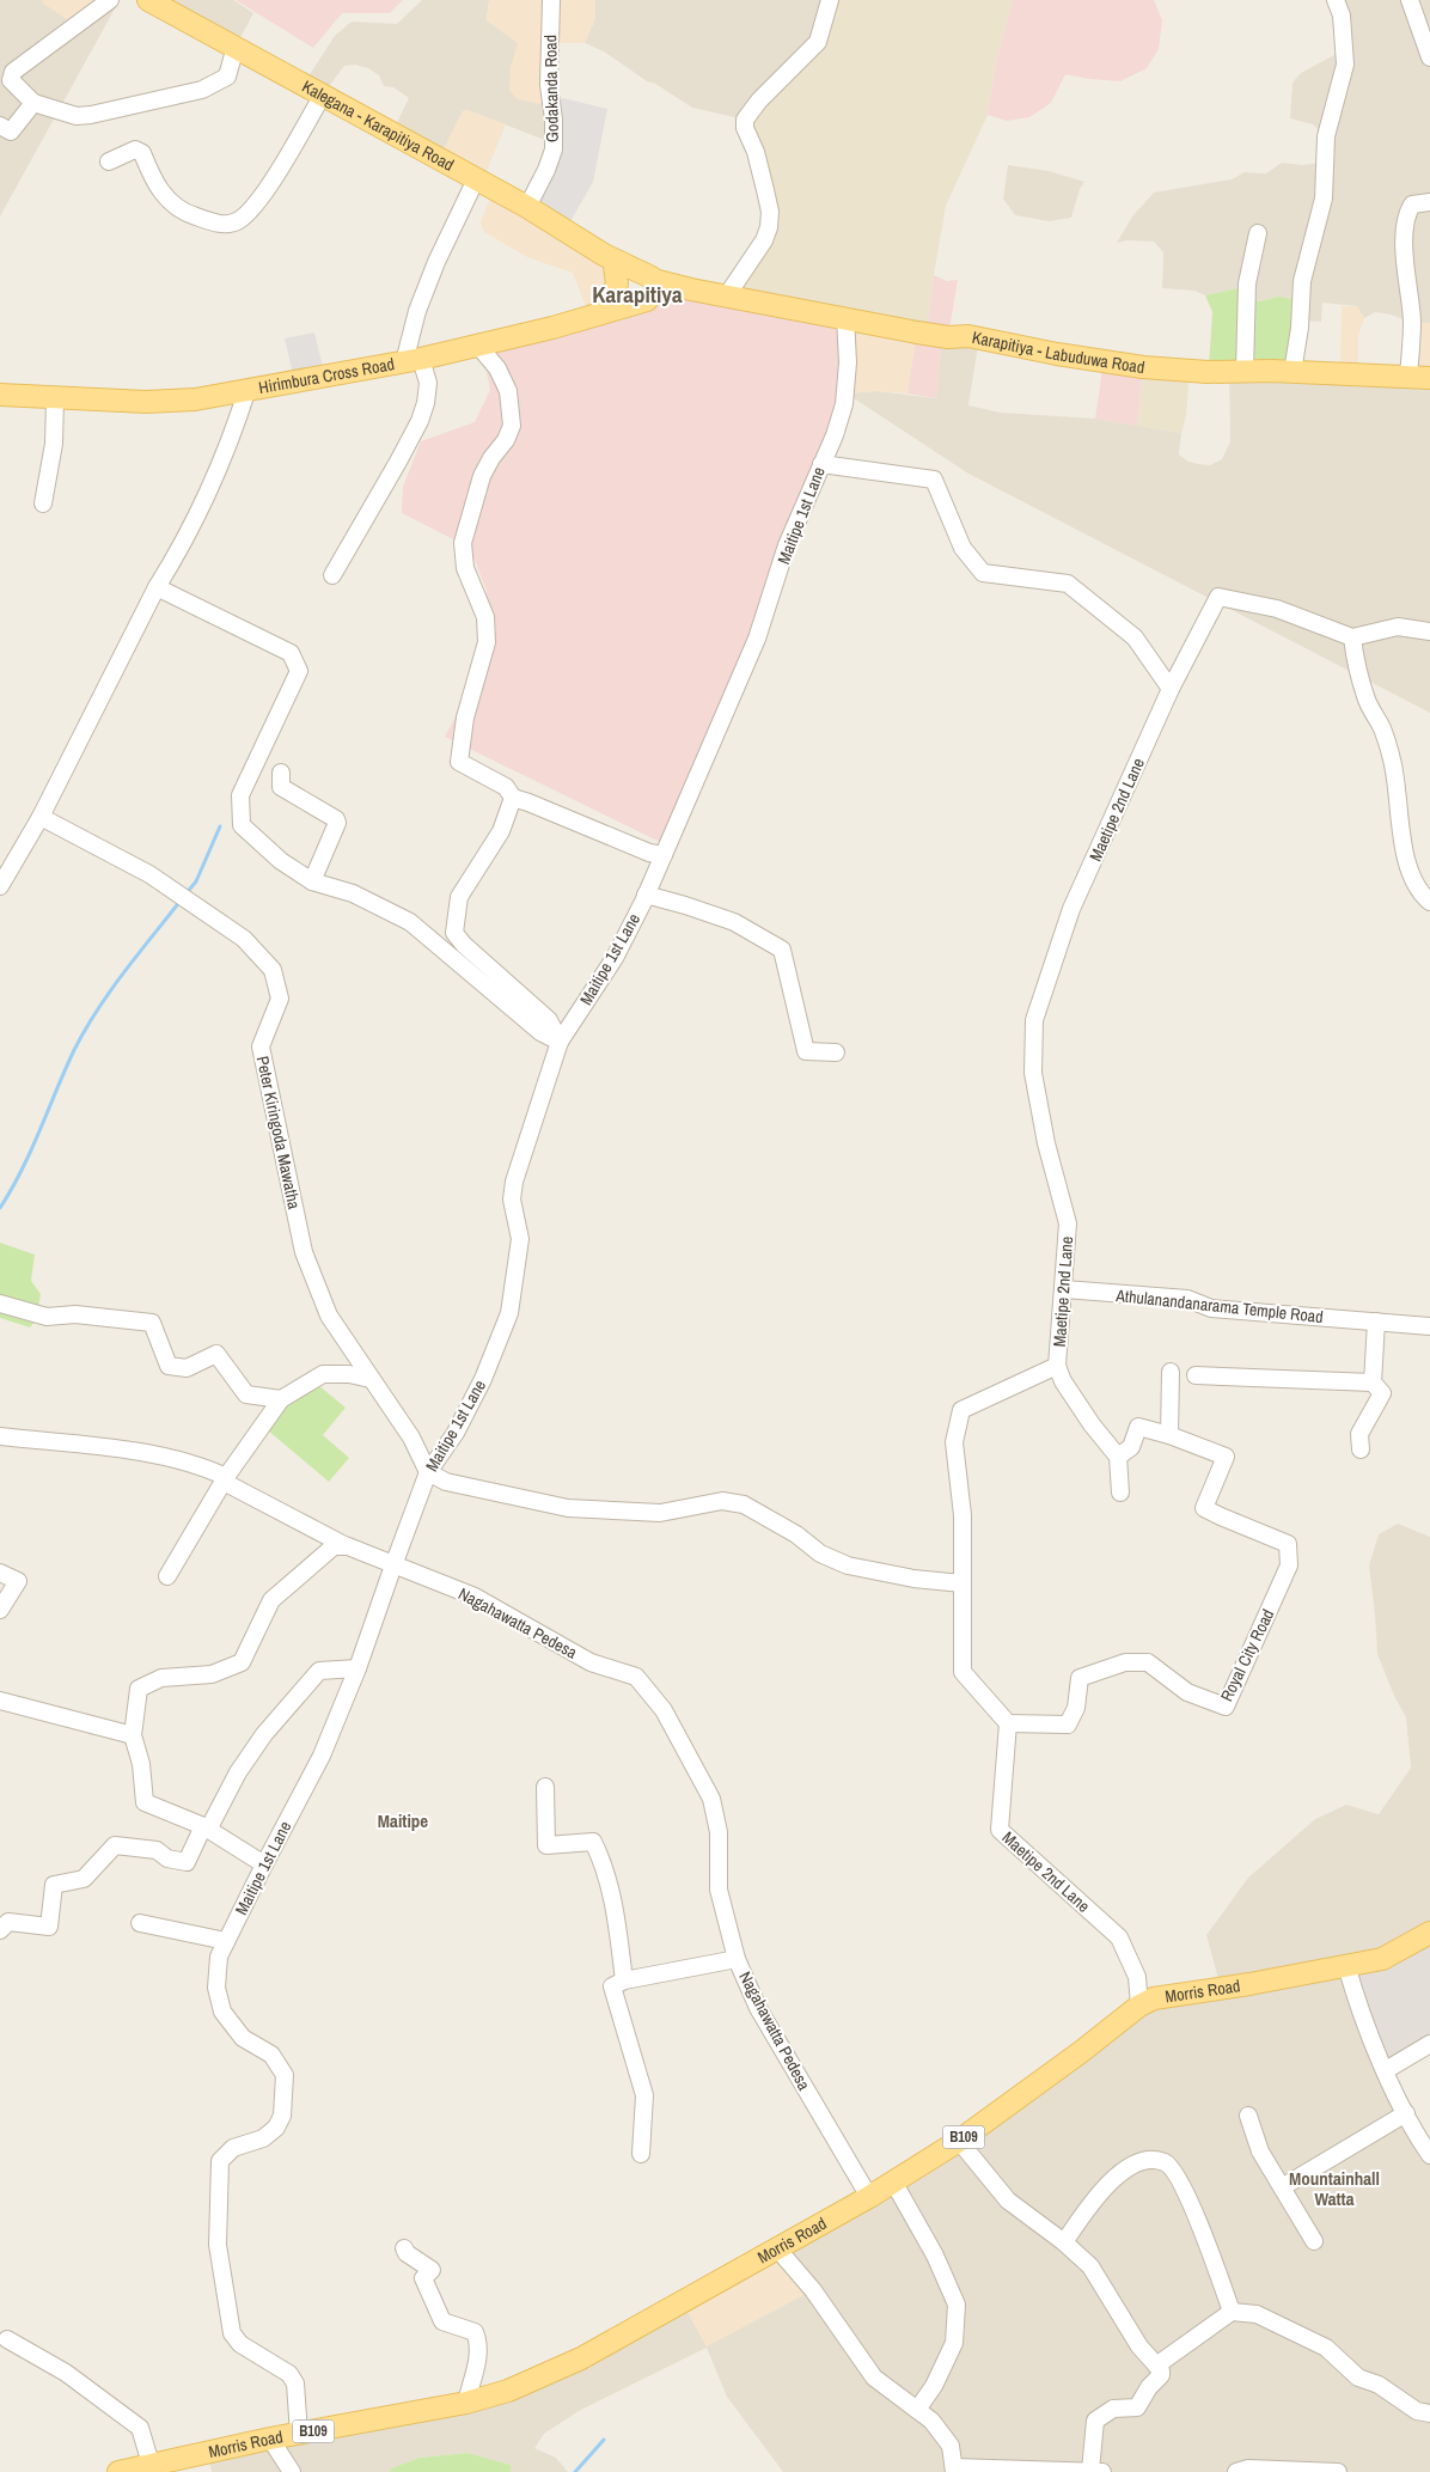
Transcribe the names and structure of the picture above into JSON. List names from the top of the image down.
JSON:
{
  "streets": {
    "main road": [
      "Kalegana - Karapitiya Road",
      "Karapitiya - Labuduwa Road",
      "Hirimbura Cross Road",
      "Morris Road",
      "B109"
    ],
    "street": [
      "Godakanda Road",
      "Maitipe 1st Lane",
      "Maetipe 2nd Lane",
      "Peter Kiringoda Mawatha",
      "Athulanandanarama Temple Road",
      "Nagahawatta Pedesa",
      "Royal City Road"
    ]
  },
  "crossings": [
    ["Godakanda Road", "Kalegana - Karapitiya Road"],
    ["Kalegana - Karapitiya Road", "Karapitiya - Labuduwa Road"],
    ["Karapitiya - Labuduwa Road", "Maitipe 1st Lane"],
    ["Maitipe 1st Lane", "Peter Kiringoda Mawatha"],
    ["Maitipe 1st Lane", "Nagahawatta Pedesa"],
    ["Maitipe 1st Lane", "Morris Road"],
    ["Maetipe 2nd Lane", "Athulanandanarama Temple Road"],
    ["Maetipe 2nd Lane", "Royal City Road"],
    ["Maetipe 2nd Lane", "Morris Road"],
    ["Nagahawatta Pedesa", "Morris Road"]
  ],
  "districts": ["Karapitiya", "Maitipe", "Mountainhall Watta"]
}
